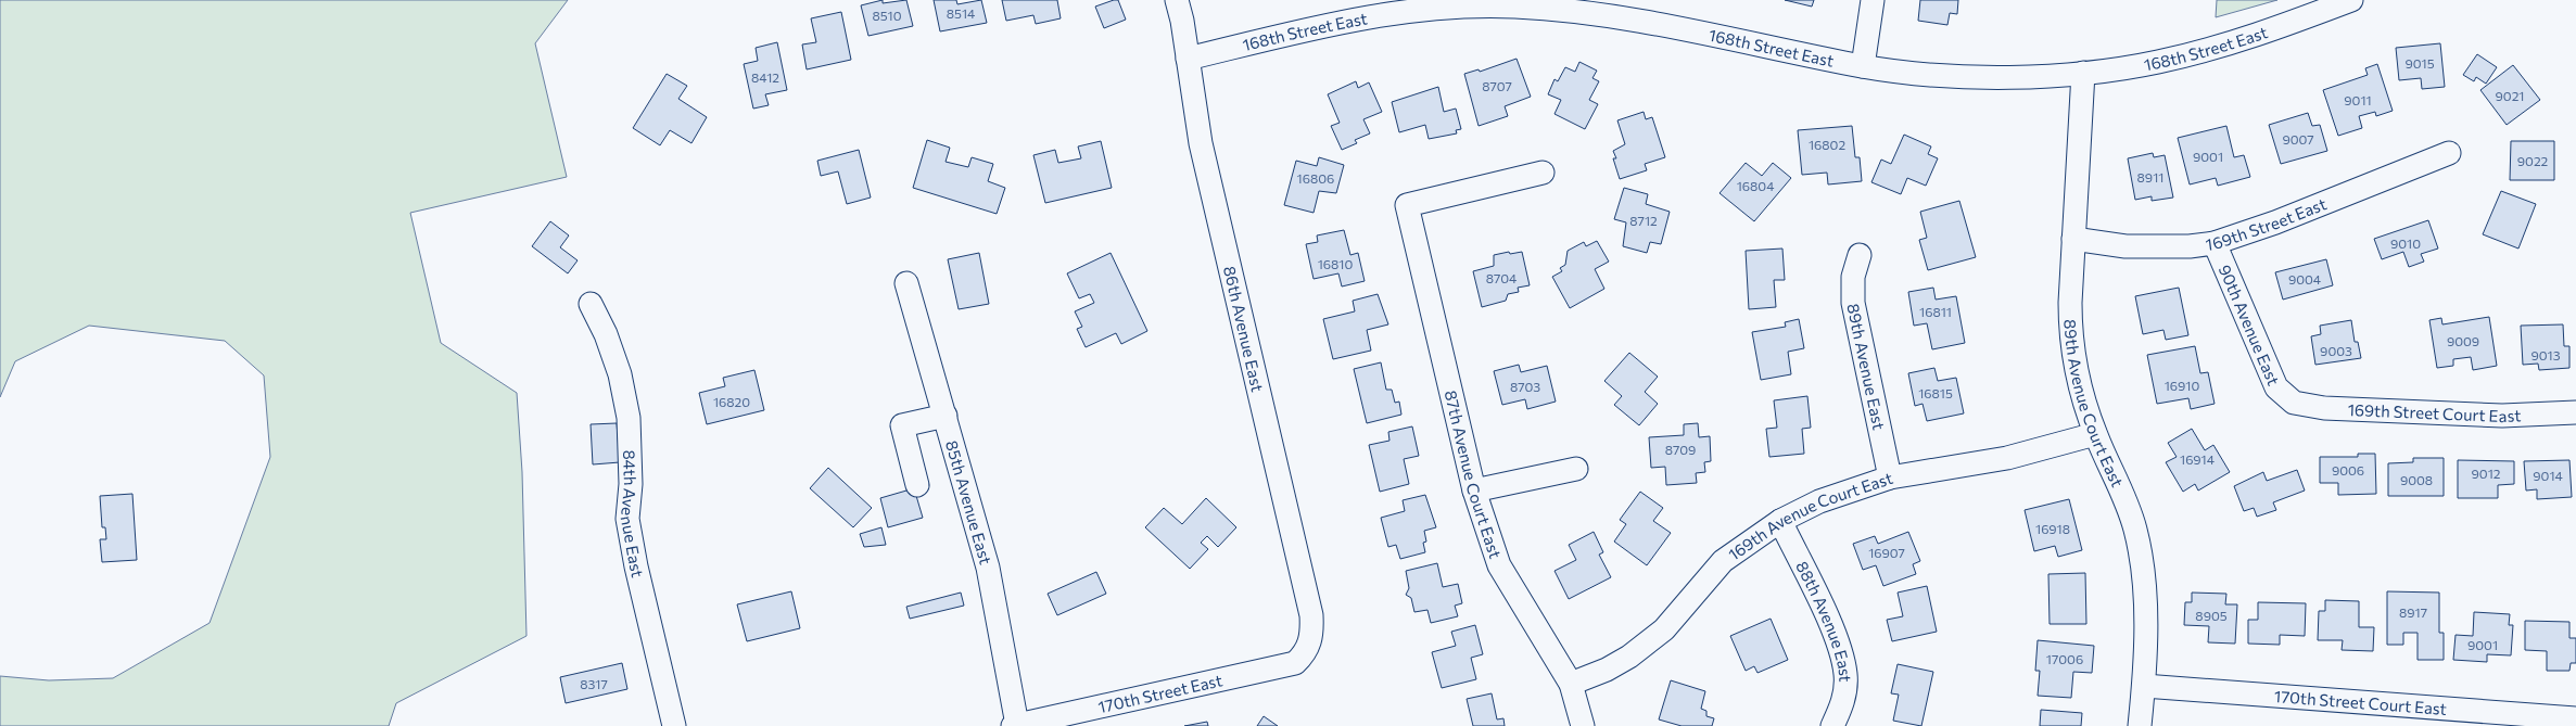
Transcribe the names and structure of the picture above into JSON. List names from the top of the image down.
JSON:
{
  "streets": {
    "street": [
      "168th Street East",
      "169th Street East",
      "90th Avenue East",
      "86th Avenue East",
      "89th Avenue East",
      "89th Avenue Court East",
      "169th Street Court East",
      "87th Avenue Court East",
      "85th Avenue East",
      "84th Avenue East",
      "169th Avenue Court East",
      "88th Avenue East",
      "170th Street East",
      "170th Street Court East"
    ]
  },
  "crossings": [
    ["168th Street East", "86th Avenue East"],
    ["168th Street East", "89th Avenue Court East"],
    ["169th Street East", "90th Avenue East"],
    ["169th Street East", "89th Avenue Court East"],
    ["90th Avenue East", "169th Street Court East"],
    ["86th Avenue East", "170th Street East"],
    ["89th Avenue East", "169th Avenue Court East"],
    ["89th Avenue Court East", "169th Avenue Court East"],
    ["89th Avenue Court East", "170th Street Court East"],
    ["87th Avenue Court East", "169th Avenue Court East"],
    ["85th Avenue East", "170th Street East"],
    ["169th Avenue Court East", "88th Avenue East"]
  ],
  "house_numbers": [
    "8514",
    "8510",
    "9015",
    "8412",
    "8707",
    "9021",
    "9011",
    "9007",
    "16802",
    "9001",
    "9022",
    "8911",
    "16806",
    "16804",
    "8712",
    "9010",
    "16810",
    "8704",
    "9004",
    "16811",
    "9009",
    "9003",
    "9013",
    "16910",
    "8703",
    "16815",
    "16820",
    "8709",
    "16914",
    "9006",
    "9012",
    "9014",
    "9008",
    "16918",
    "16907",
    "8917",
    "8905",
    "9001",
    "17006",
    "8317"
  ]
}
